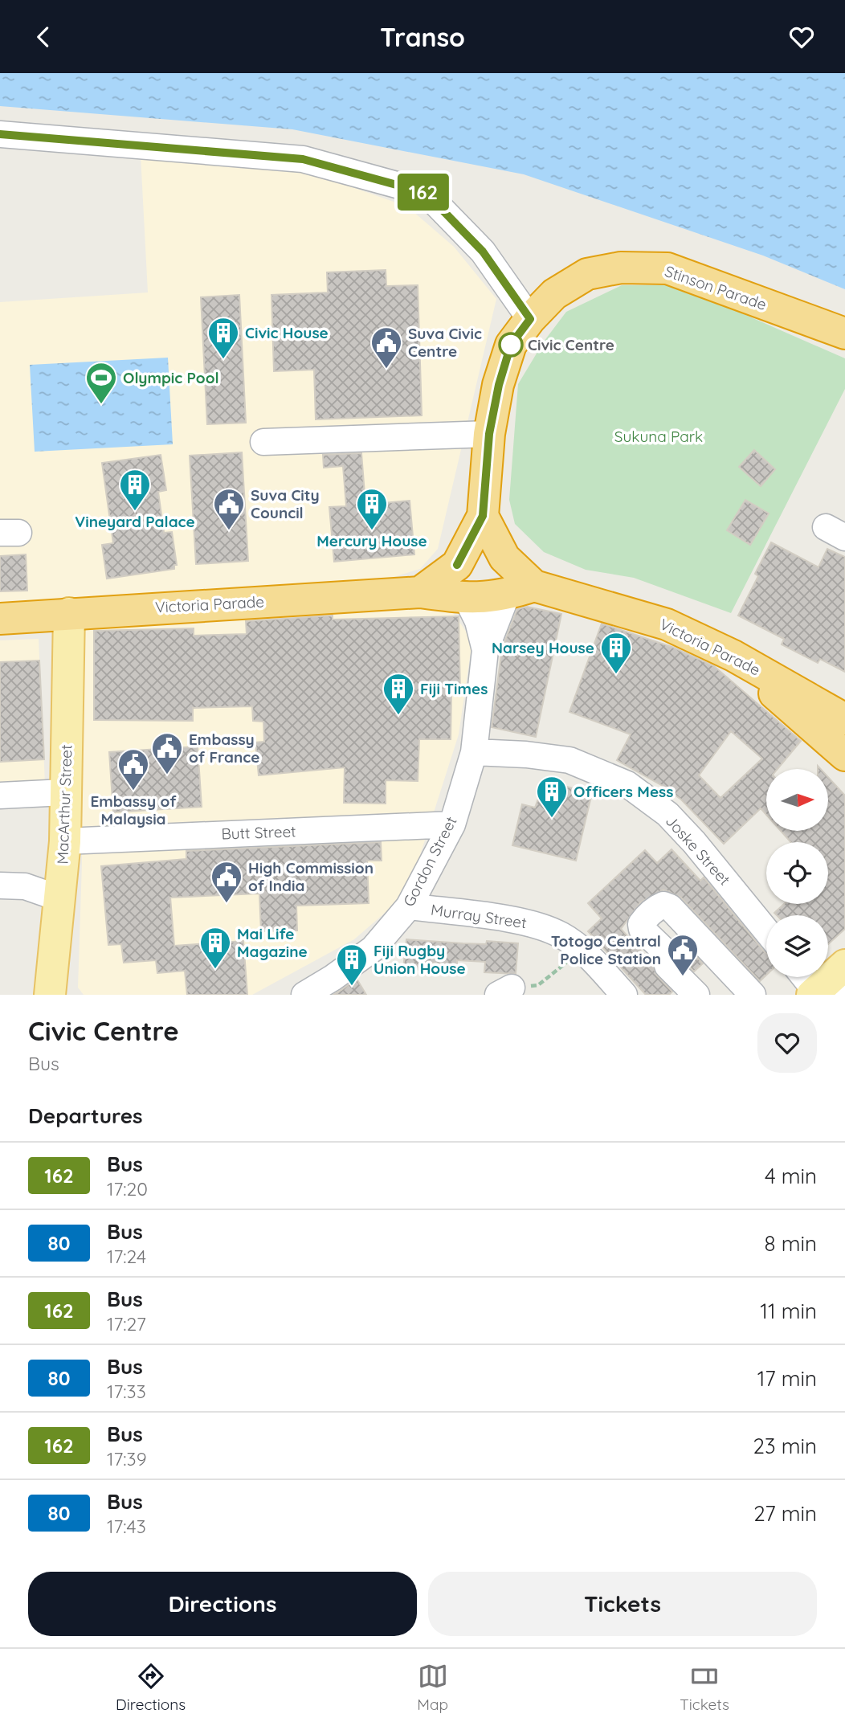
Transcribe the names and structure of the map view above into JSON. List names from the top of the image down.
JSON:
{
  "streets": {
    "highway": ["Stinson Parade", "Victoria Parade"],
    "main road": ["MacArthur Street"],
    "street": [
      "Butt Street",
      "Joske Street",
      "Gordon Street",
      "Murray Street"
    ]
  },
  "crossings": [
    ["Stinson Parade", "Victoria Parade"],
    ["Victoria Parade", "MacArthur Street"],
    ["Victoria Parade", "Gordon Street"],
    ["MacArthur Street", "Butt Street"],
    ["Butt Street", "Gordon Street"],
    ["Joske Street", "Gordon Street"],
    ["Gordon Street", "Murray Street"]
  ],
  "parks": ["Sukuna Park"],
  "places": {
    "other": ["Civic Centre"],
    "building": [
      "Civic House",
      "Vineyard Palace",
      "Mercury House",
      "Narsey House",
      "Fiji Times",
      "Officers Mess",
      "Mai Life Magazine",
      "Fiji Rugby Union House"
    ],
    "public building": [
      "Suva Civic Centre",
      "Suva City Council",
      "Embassy of France",
      "Embassy of Malaysia",
      "High Commission of India",
      "Totogo Central Police Station"
    ],
    "sports": ["Olympic Pool"]
  },
  "lines": ["bus line 162"],
  "north": "right",
  "page": {
    "header": "Transo",
    "on_map": "162",
    "heading": [
      ["Civic Centre", "Bus"],
      "Departures"
    ],
    "list": [
      {
        "mark": "162",
        "name": "Bus",
        "note": "17:20",
        "value": "4 min"
      },
      {
        "mark": "80",
        "name": "Bus",
        "note": "17:24",
        "value": "8 min"
      },
      {
        "mark": "162",
        "name": "Bus",
        "note": "17:27",
        "value": "11 min"
      },
      {
        "mark": "80",
        "name": "Bus",
        "note": "17:33",
        "value": "17 min"
      },
      {
        "mark": "162",
        "name": "Bus",
        "note": "17:39",
        "value": "23 min"
      },
      {
        "mark": "80",
        "name": "Bus",
        "note": "17:43",
        "value": "27 min"
      }
    ],
    "buttons": ["Directions", "Tickets"],
    "tabs": ["Directions", "Map", "Tickets"]
  }
}
